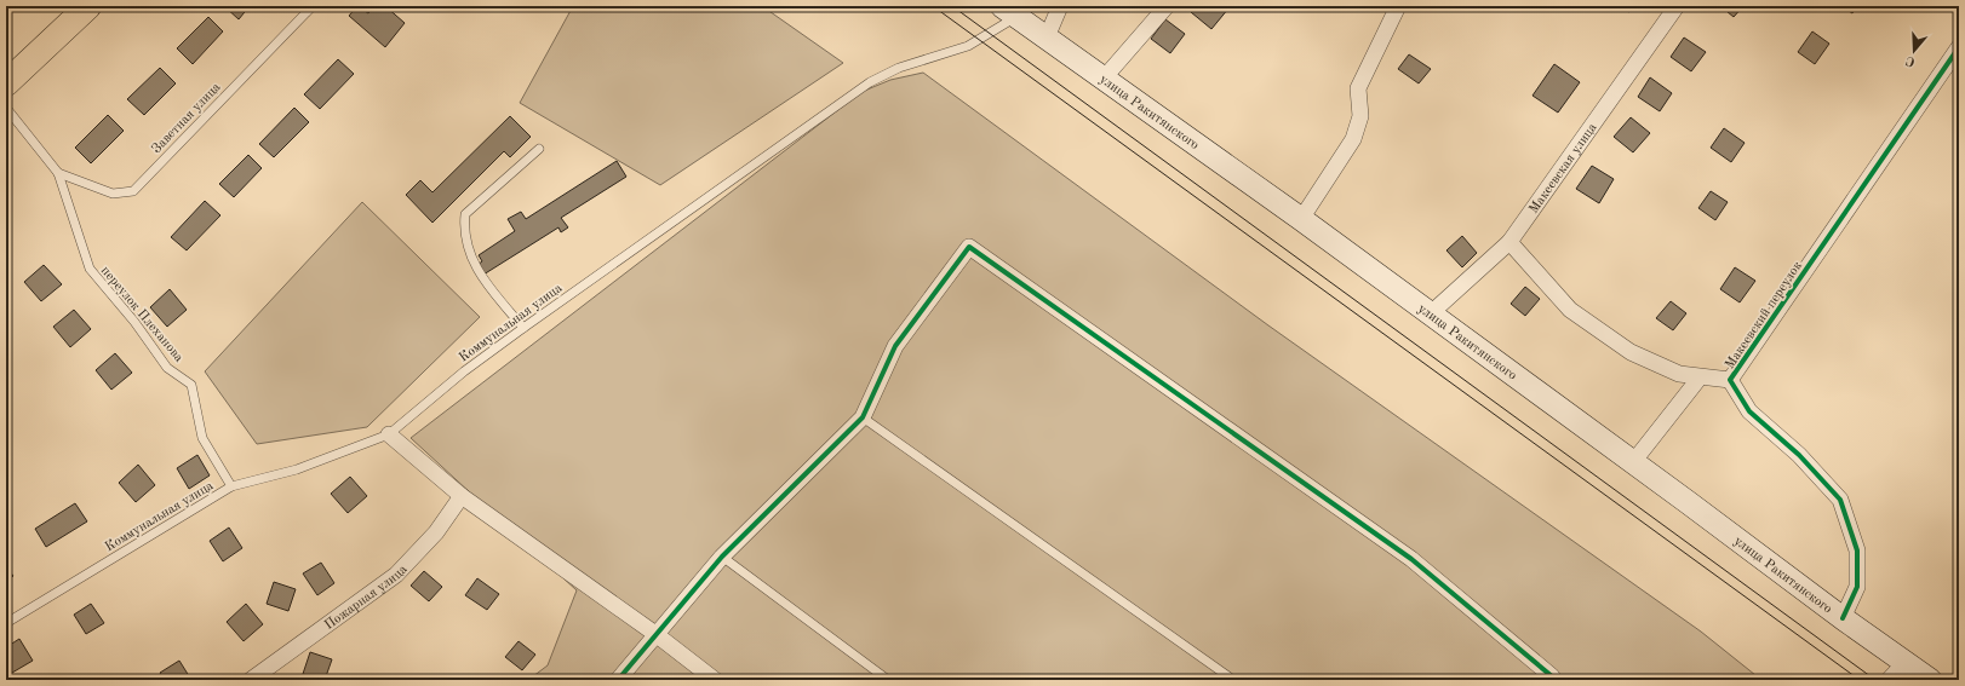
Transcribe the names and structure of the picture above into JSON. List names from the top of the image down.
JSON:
{
  "streets": {
    "main road": ["улица Ракитянского"],
    "street": ["Макеевская улица", "Макеевский переулок", "Пожарная улица"],
    "lane": ["Заветная улица", "переулок Плеханова", "Коммунальная улица"]
  },
  "crossings": [
    ["улица Ракитянского", "Макеевская улица"],
    ["улица Ракитянского", "Макеевский переулок"],
    ["улица Ракитянского", "Коммунальная улица"],
    ["Заветная улица", "переулок Плеханова"],
    ["переулок Плеханова", "Коммунальная улица"]
  ],
  "north": "bottom"
}
